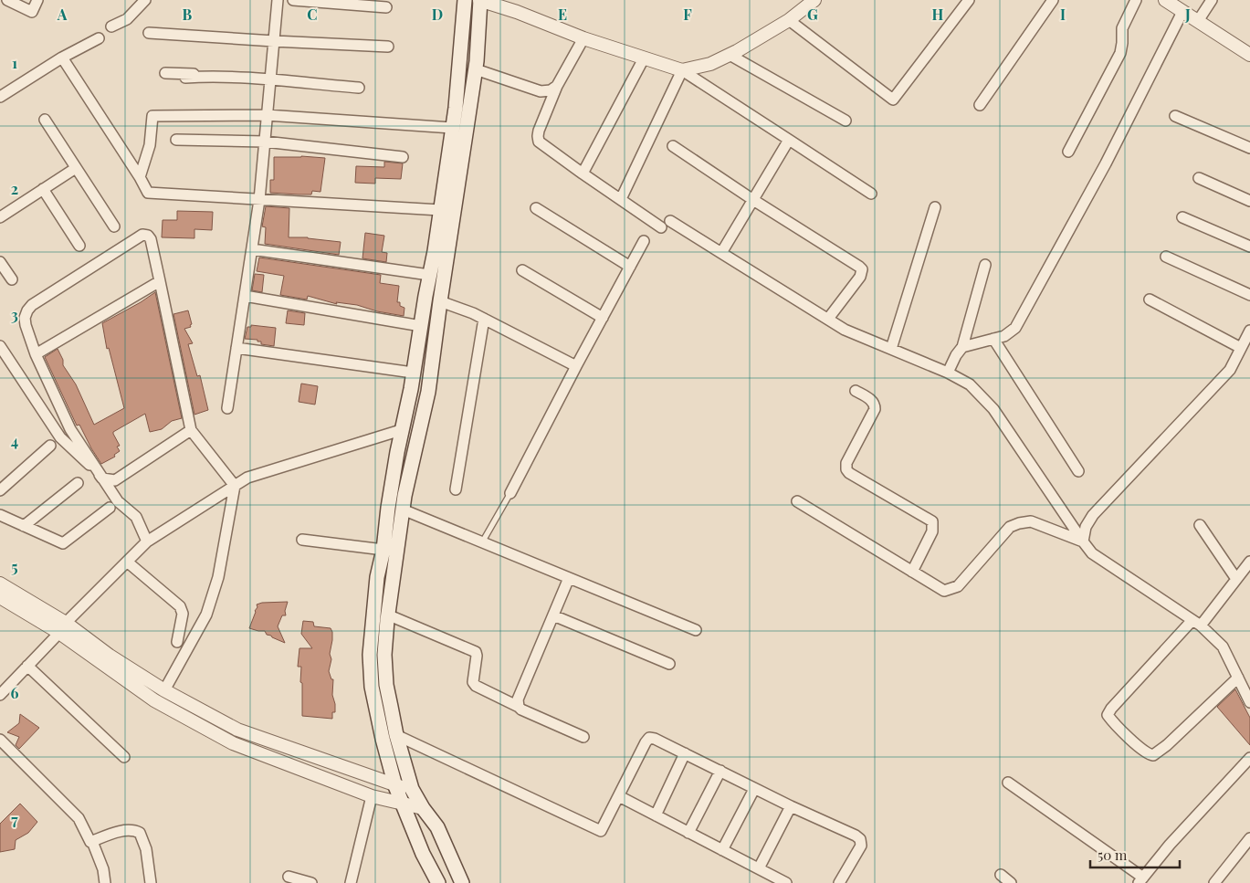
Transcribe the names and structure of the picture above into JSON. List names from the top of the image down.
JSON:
{
  "scale_bar": "50 m",
  "grid": {
    "columns": [
      "A",
      "B",
      "C",
      "D",
      "E",
      "F",
      "G",
      "H",
      "I",
      "J"
    ],
    "rows": [
      "1",
      "2",
      "3",
      "4",
      "5",
      "6",
      "7"
    ]
  }
}
